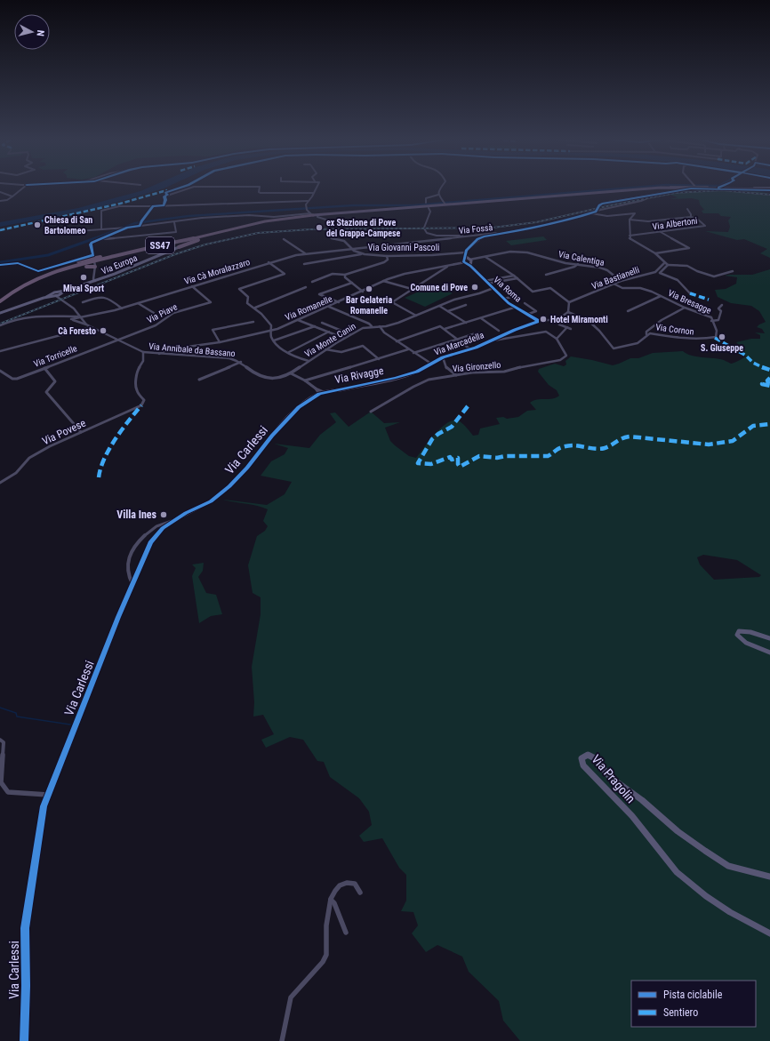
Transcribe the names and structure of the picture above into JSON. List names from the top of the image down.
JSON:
{
  "streets": {
    "highway": ["SS47"],
    "main road": [
      "Via Fossà",
      "Via Europa",
      "Via Roma",
      "Via Marcadella",
      "Via Rivagge",
      "Via Carlessi",
      "Via Pragolin"
    ],
    "street": [
      "Via Albertoni",
      "Via Giovanni Pascoli",
      "Via Calentiga",
      "Via Cà Moralazzaro",
      "Via Bastianelli",
      "Via Bresagge",
      "Via Romanelle",
      "Via Piave",
      "Via Cornon",
      "Via Monte Canin",
      "Via Annibale da Bassano",
      "Via Torricelle",
      "Via Gironzello",
      "Via Povese"
    ]
  },
  "crossings": [
    ["Via Fossà", "Via Giovanni Pascoli"],
    ["Via Fossà", "Via Cà Moralazzaro"],
    ["Via Giovanni Pascoli", "Via Cà Moralazzaro"],
    ["Via Giovanni Pascoli", "Via Roma"],
    ["Via Giovanni Pascoli", "Via Romanelle"],
    ["Via Calentiga", "Via Bastianelli"],
    ["Via Europa", "Via Annibale da Bassano"],
    ["Via Cà Moralazzaro", "Via Piave"],
    ["Via Cà Moralazzaro", "Via Annibale da Bassano"],
    ["Via Bastianelli", "Via Bresagge"],
    ["Via Roma", "Via Romanelle"],
    ["Via Bresagge", "Via Cornon"],
    ["Via Romanelle", "Via Annibale da Bassano"],
    ["Via Piave", "Via Annibale da Bassano"],
    ["Via Piave", "Via Torricelle"],
    ["Via Monte Canin", "Via Annibale da Bassano"],
    ["Via Monte Canin", "Via Rivagge"],
    ["Via Marcadella", "Via Gironzello"],
    ["Via Marcadella", "Via Rivagge"],
    ["Via Annibale da Bassano", "Via Torricelle"],
    ["Via Annibale da Bassano", "Via Rivagge"],
    ["Via Annibale da Bassano", "Via Povese"],
    ["Via Rivagge", "Via Carlessi"]
  ],
  "places": [
    "Chiesa di San Bartolomeo",
    "ex Stazione di Pove del Grappa-Campese",
    "Mival Sport",
    "Comune di Pove",
    "Bar Gelateria Romanelle",
    "Hotel Miramonti",
    "Cà Foresto",
    "S. Giuseppe",
    "Villa Ines"
  ],
  "legend": ["Pista ciclabile", "Sentiero"],
  "north": "right"
}
